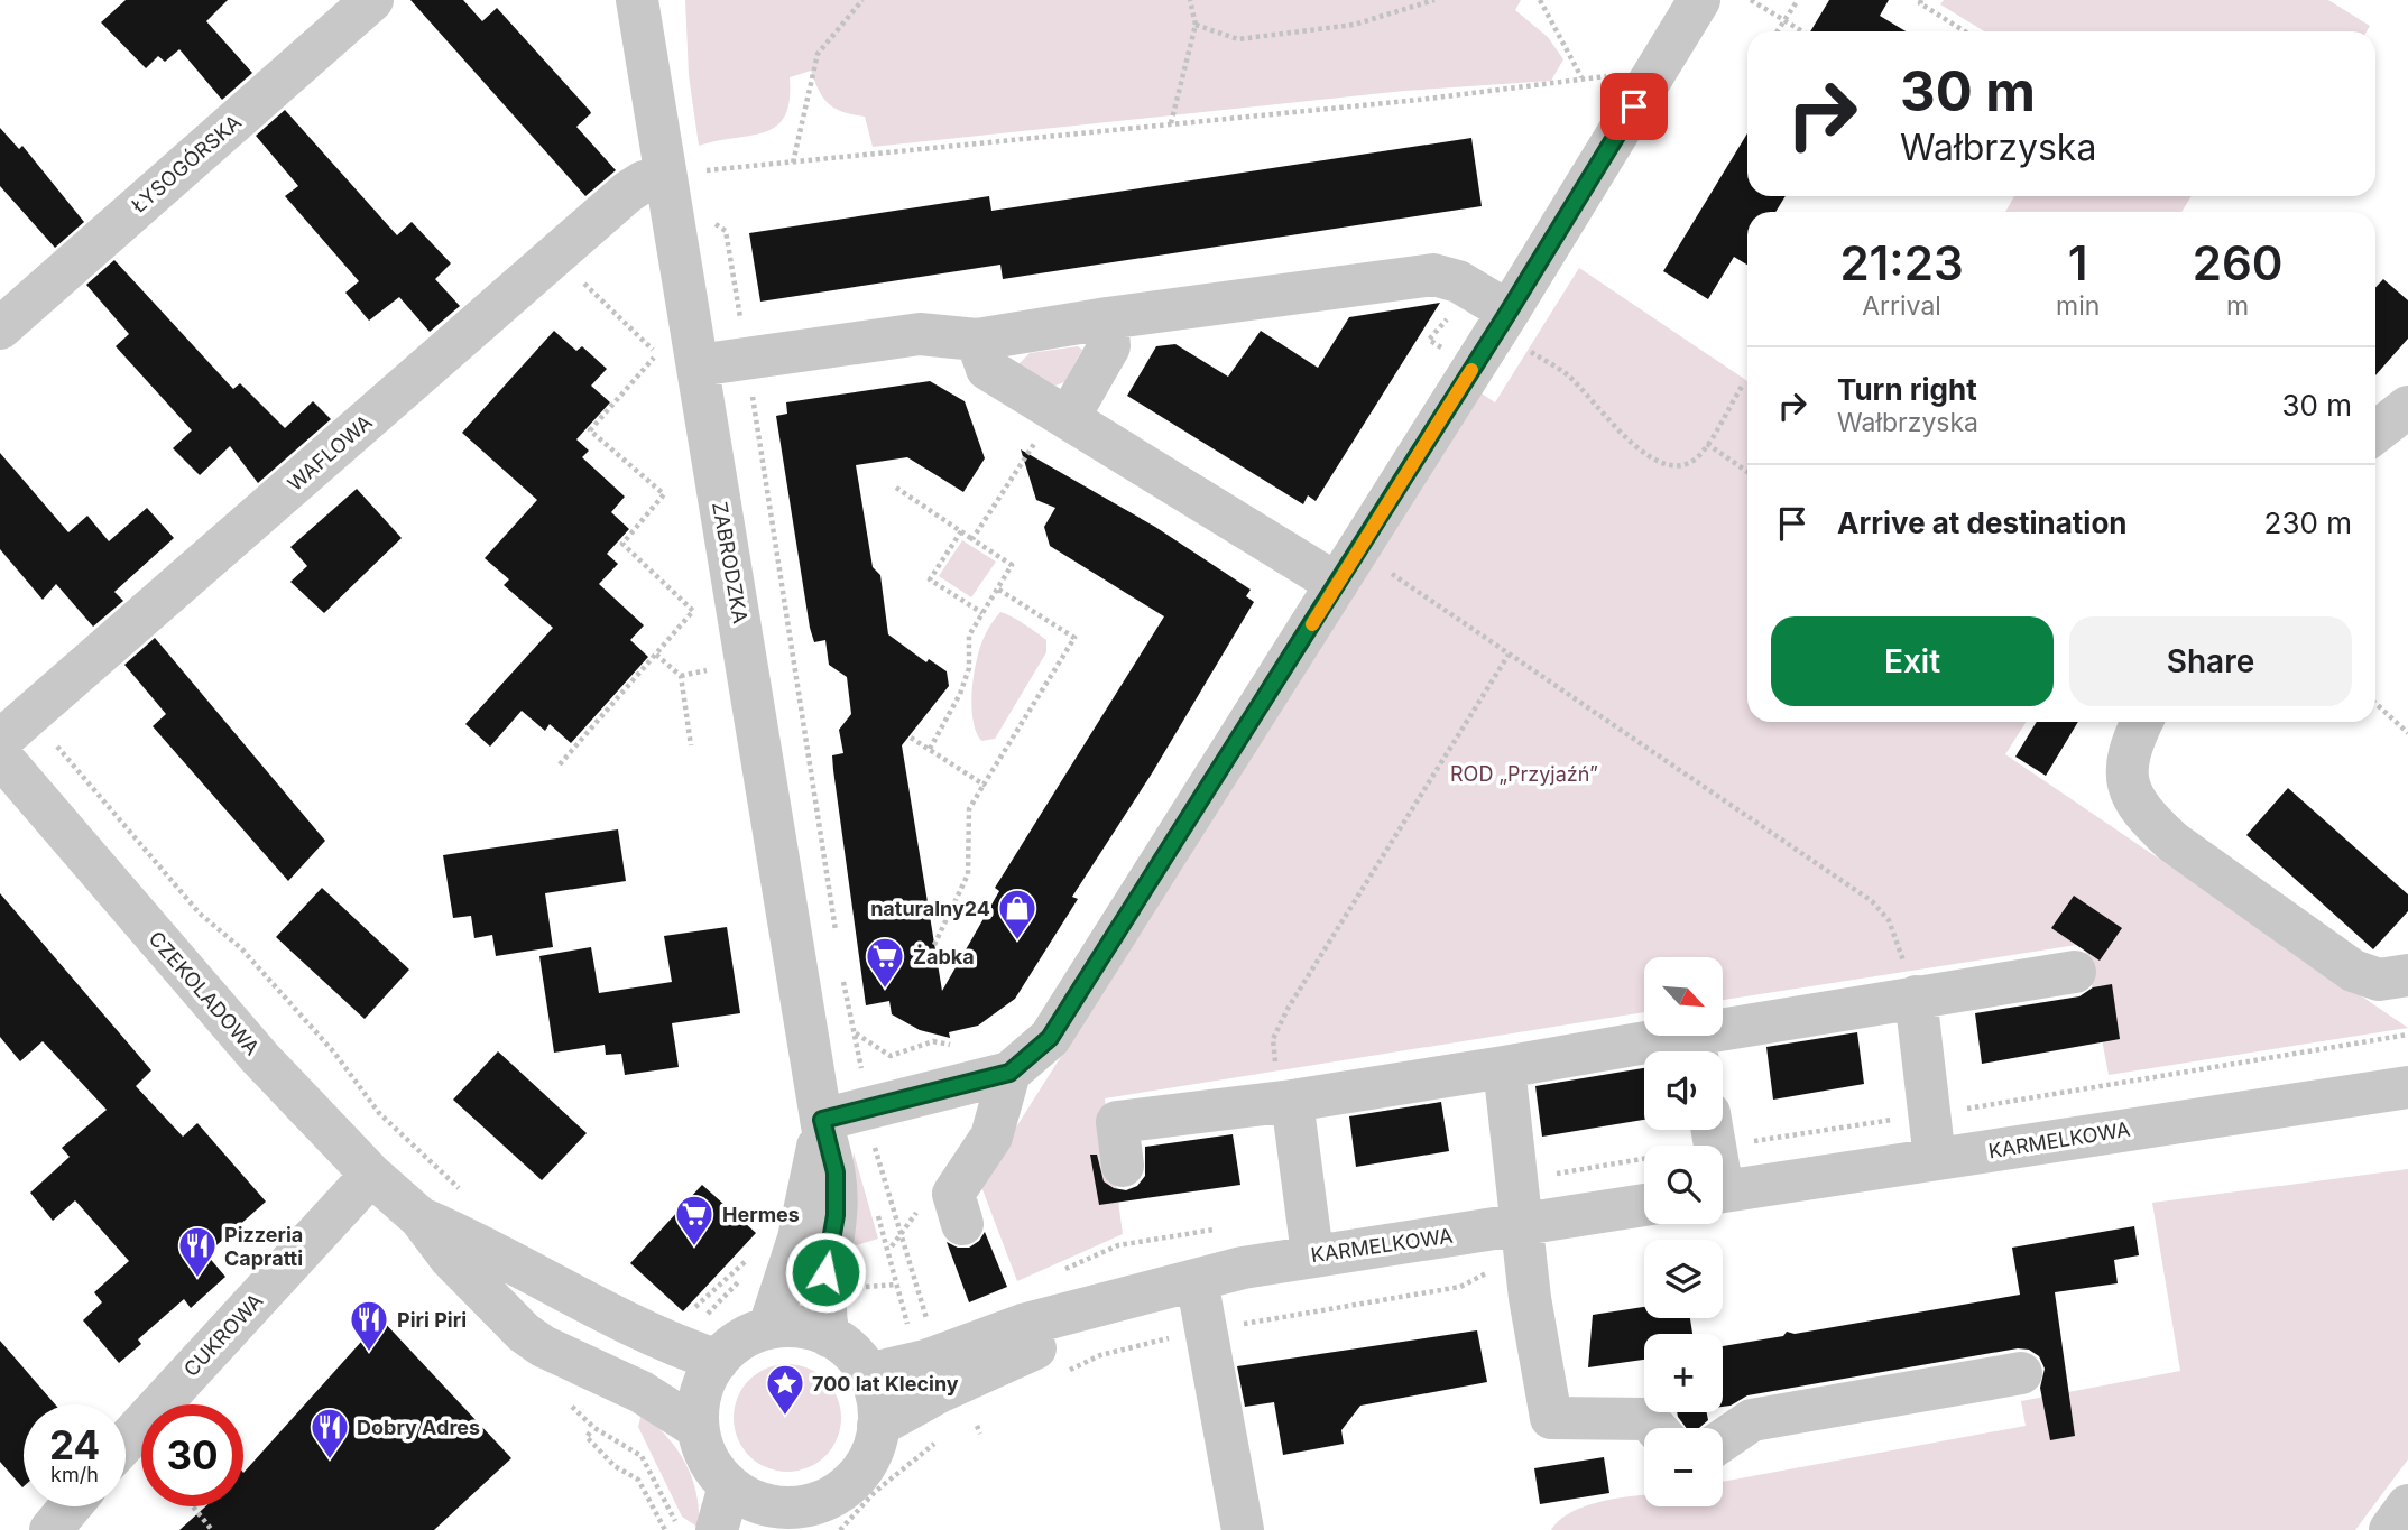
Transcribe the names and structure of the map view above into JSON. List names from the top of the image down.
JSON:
{
  "streets": {
    "street": [
      "ŁYSOGÓRSKA",
      "WAFLOWA",
      "ZABRODZKA",
      "CZEKOLADOWA",
      "KARMELKOWA",
      "CUKROWA"
    ]
  },
  "crossings": [
    ["WAFLOWA", "ZABRODZKA"],
    ["CZEKOLADOWA", "KARMELKOWA"],
    ["CZEKOLADOWA", "CUKROWA"]
  ],
  "parks": ["ROD „Przyjaźń”"],
  "places": {
    "shop": ["naturalny24"],
    "supermarket": ["Żabka", "Hermes"],
    "restaurant": ["Pizzeria Capratti", "Piri Piri", "Dobry Adres"],
    "place": ["700 lat Kleciny"]
  },
  "north": "bottom right",
  "page": {
    "turn": ["30 m", "Wałbrzyska"],
    "eta": [
      "21:23",
      "Arrival",
      "1",
      "min",
      "260",
      "m"
    ],
    "list": [
      {
        "name": "Turn right",
        "note": "Wałbrzyska",
        "value": "30 m"
      },
      {
        "name": "Arrive at destination",
        "value": "230 m"
      }
    ],
    "buttons": ["Exit", "Share"],
    "map_buttons": ["+", "−"],
    "speed": "24 km/h",
    "limit": "30"
  }
}
